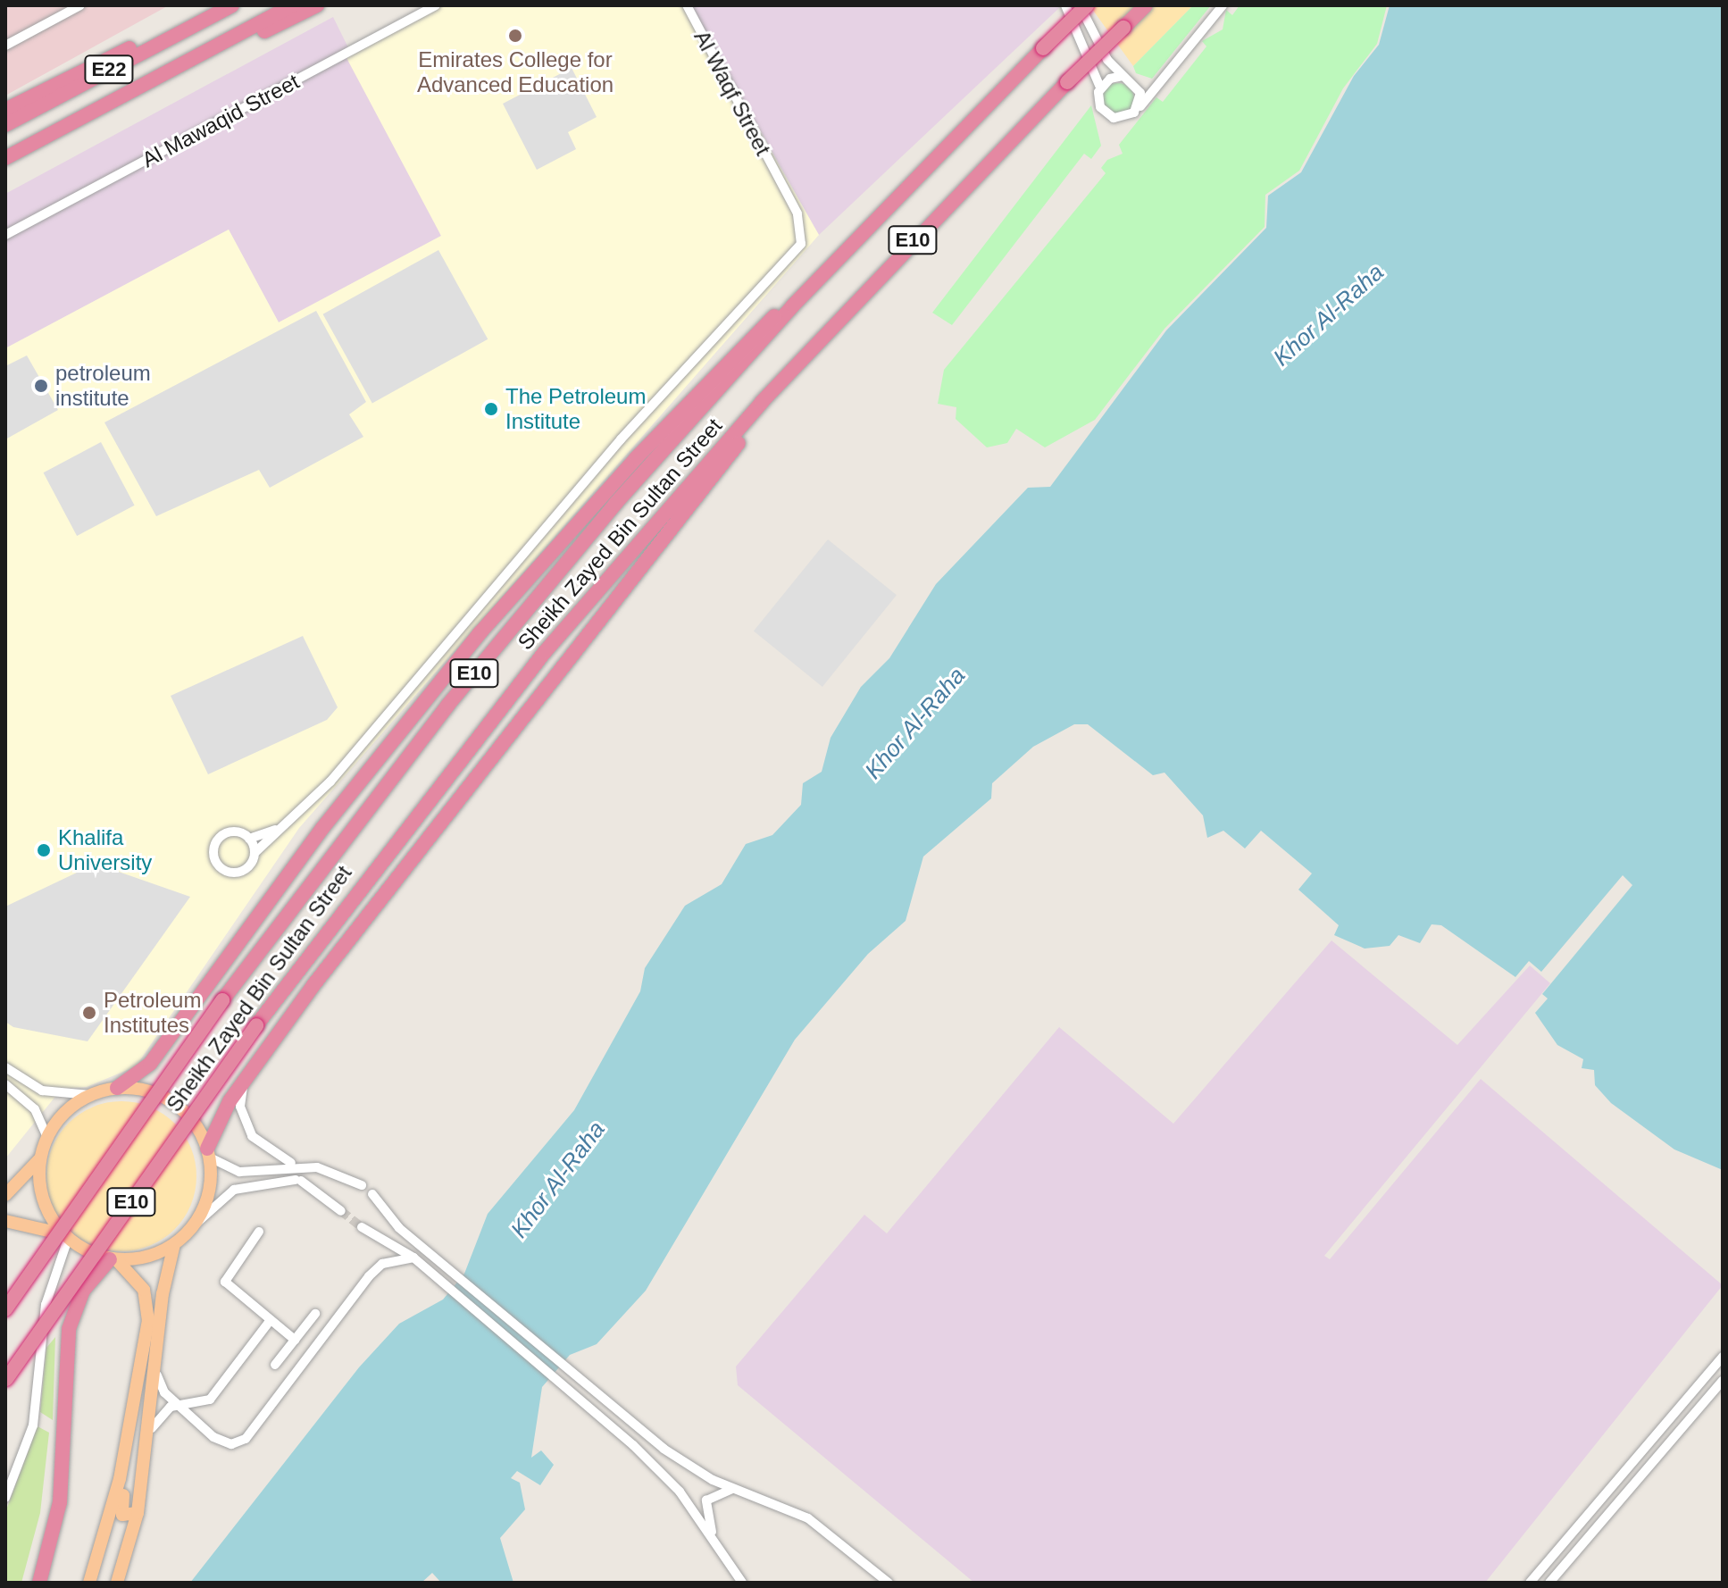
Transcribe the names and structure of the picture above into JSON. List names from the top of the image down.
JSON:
{
  "streets": {
    "highway": ["E22", "E10", "Sheikh Zayed Bin Sultan Street"],
    "street": ["Al Waqf Street", "Al Mawaqid Street"]
  },
  "water": ["Khor Al-Raha"],
  "places": [
    "Emirates College for Advanced Education",
    "petroleum institute",
    "The Petroleum Institute",
    "Khalifa University",
    "Petroleum Institutes"
  ]
}
